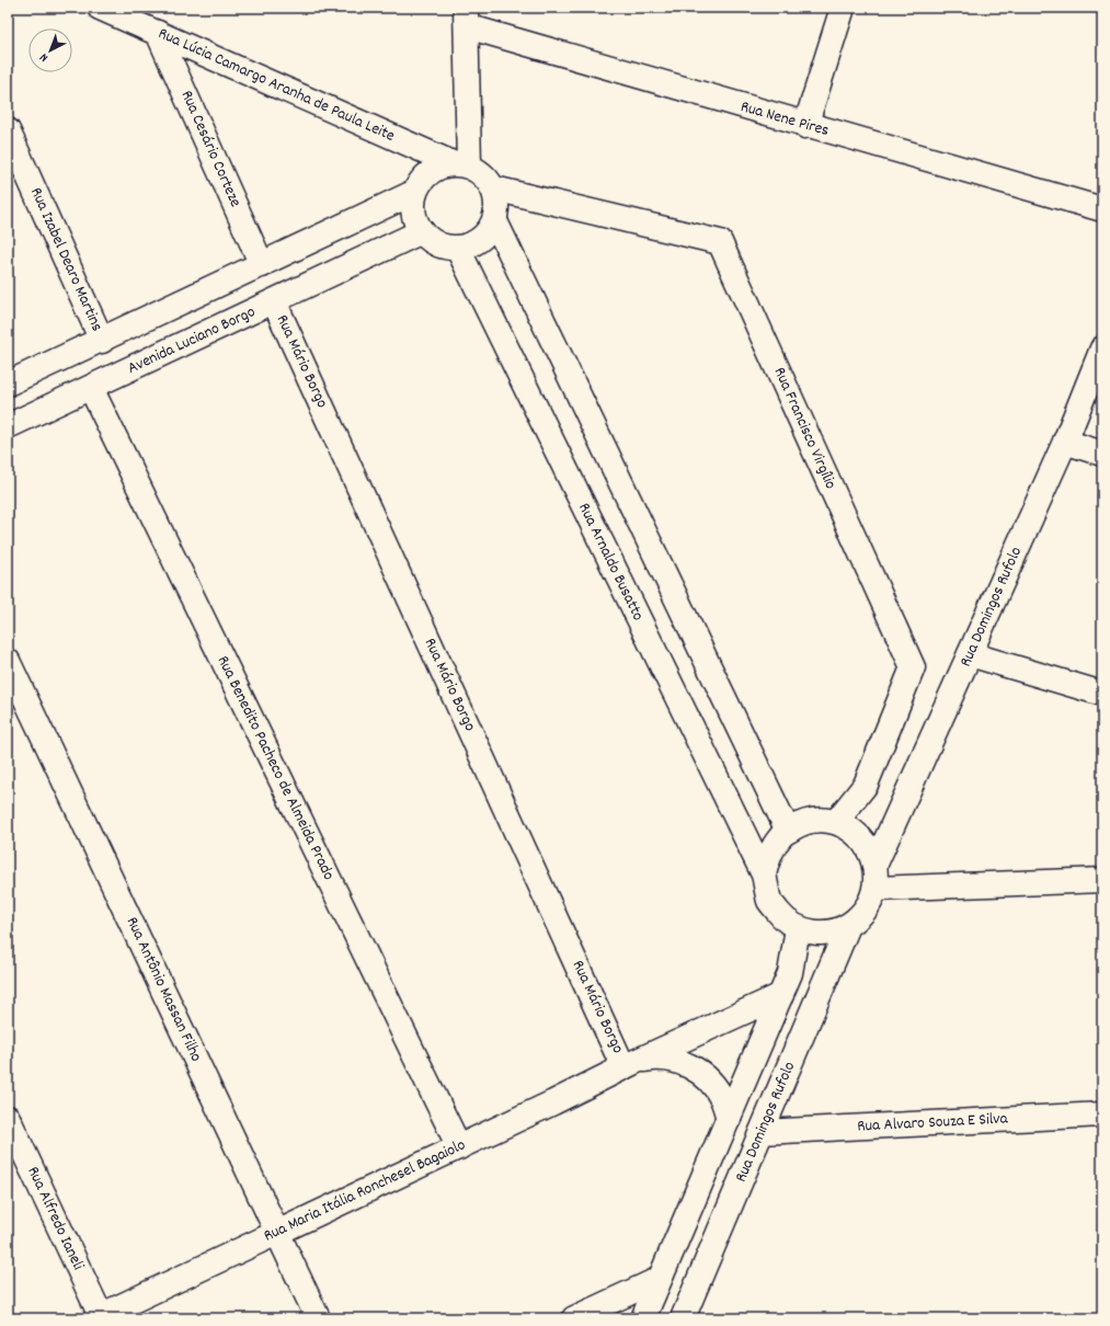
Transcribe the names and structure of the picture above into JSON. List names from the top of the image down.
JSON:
{
  "streets": {
    "street": [
      "Rua Lúcia Camargo Aranha de Paula Leite",
      "Rua Nene Pires",
      "Rua Cesário Corteze",
      "Rua Izabel Dearo Martins",
      "Avenida Luciano Borgo",
      "Rua Mário Borgo",
      "Rua Francisco Virgílio",
      "Rua Arnaldo Busatto",
      "Rua Domingos Rufolo",
      "Rua Benedito Pacheco de Almeida Prado",
      "Rua Antônio Massan Filho",
      "Rua Alvaro Souza E Silva",
      "Rua Maria Itália Ronchesel Bagaiolo",
      "Rua Alfredo Ianeli"
    ]
  },
  "crossings": [
    ["Rua Lúcia Camargo Aranha de Paula Leite", "Rua Cesário Corteze"],
    ["Rua Lúcia Camargo Aranha de Paula Leite", "Avenida Luciano Borgo"],
    ["Rua Lúcia Camargo Aranha de Paula Leite", "Rua Francisco Virgílio"],
    ["Rua Lúcia Camargo Aranha de Paula Leite", "Rua Arnaldo Busatto"],
    ["Avenida Luciano Borgo", "Rua Mário Borgo"],
    ["Avenida Luciano Borgo", "Rua Francisco Virgílio"],
    ["Avenida Luciano Borgo", "Rua Arnaldo Busatto"],
    ["Avenida Luciano Borgo", "Rua Benedito Pacheco de Almeida Prado"],
    ["Rua Mário Borgo", "Rua Maria Itália Ronchesel Bagaiolo"],
    ["Rua Francisco Virgílio", "Rua Arnaldo Busatto"],
    ["Rua Francisco Virgílio", "Rua Domingos Rufolo"],
    ["Rua Arnaldo Busatto", "Rua Domingos Rufolo"],
    ["Rua Domingos Rufolo", "Rua Alvaro Souza E Silva"],
    ["Rua Benedito Pacheco de Almeida Prado", "Rua Maria Itália Ronchesel Bagaiolo"],
    ["Rua Antônio Massan Filho", "Rua Maria Itália Ronchesel Bagaiolo"],
    ["Rua Maria Itália Ronchesel Bagaiolo", "Rua Alfredo Ianeli"]
  ],
  "north": "bottom left"
}
